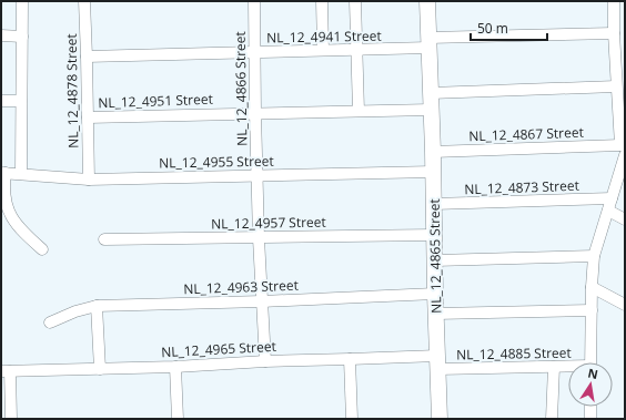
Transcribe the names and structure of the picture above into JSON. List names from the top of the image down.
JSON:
{
  "streets": {
    "street": [
      "NL_12_4941 Street",
      "NL_12_4866 Street",
      "NL_12_4878 Street",
      "NL_12_4951 Street",
      "NL_12_4867 Street",
      "NL_12_4955 Street",
      "NL_12_4873 Street",
      "NL_12_4957 Street",
      "NL_12_4865 Street",
      "NL_12_4963 Street",
      "NL_12_4965 Street",
      "NL_12_4885 Street"
    ]
  },
  "crossings": [
    ["NL_12_4941 Street", "NL_12_4866 Street"],
    ["NL_12_4941 Street", "NL_12_4878 Street"],
    ["NL_12_4941 Street", "NL_12_4865 Street"],
    ["NL_12_4866 Street", "NL_12_4951 Street"],
    ["NL_12_4866 Street", "NL_12_4955 Street"],
    ["NL_12_4866 Street", "NL_12_4957 Street"],
    ["NL_12_4866 Street", "NL_12_4963 Street"],
    ["NL_12_4866 Street", "NL_12_4965 Street"],
    ["NL_12_4878 Street", "NL_12_4951 Street"],
    ["NL_12_4878 Street", "NL_12_4955 Street"],
    ["NL_12_4951 Street", "NL_12_4865 Street"],
    ["NL_12_4867 Street", "NL_12_4865 Street"],
    ["NL_12_4955 Street", "NL_12_4865 Street"],
    ["NL_12_4873 Street", "NL_12_4865 Street"],
    ["NL_12_4957 Street", "NL_12_4865 Street"],
    ["NL_12_4865 Street", "NL_12_4963 Street"],
    ["NL_12_4865 Street", "NL_12_4965 Street"],
    ["NL_12_4865 Street", "NL_12_4885 Street"],
    ["NL_12_4965 Street", "NL_12_4885 Street"]
  ],
  "scale_bar": "50 m",
  "north": "top"
}
